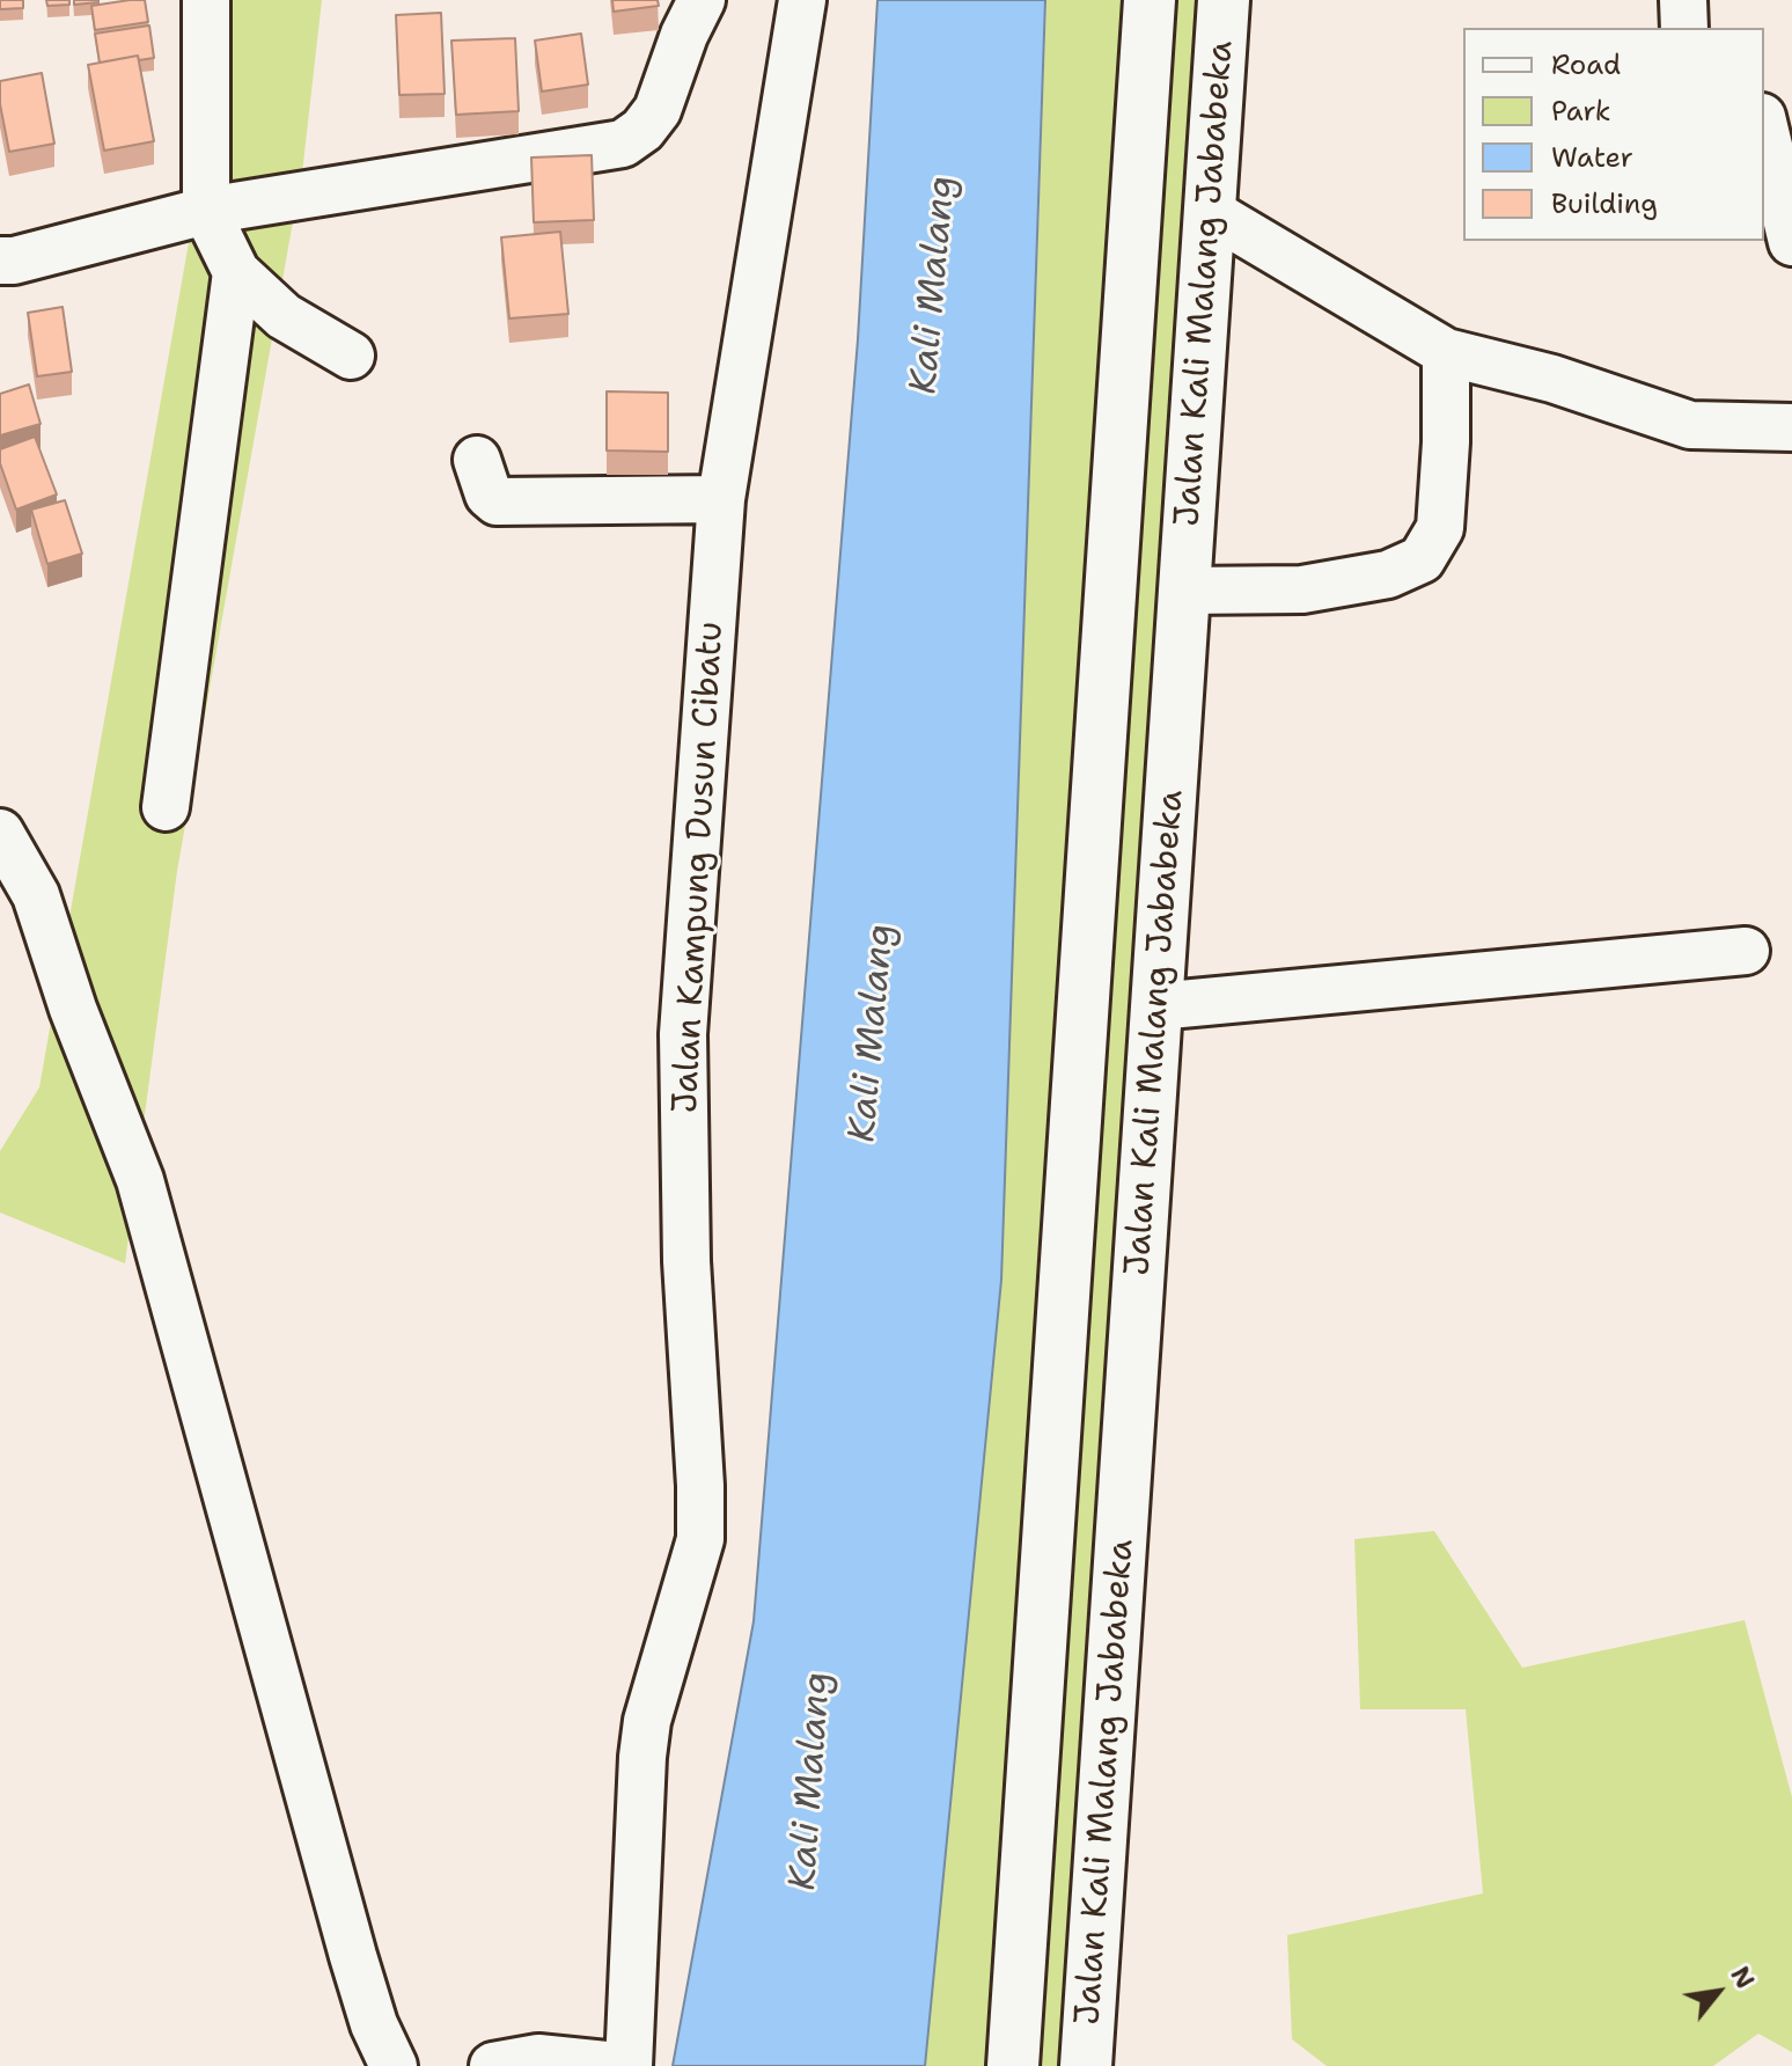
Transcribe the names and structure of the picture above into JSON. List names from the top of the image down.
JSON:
{
  "streets": {
    "main road": ["Jalan Kali Malang Jababeka"],
    "street": ["Jalan Kampung Dusun Cibatu"]
  },
  "water": ["Kali Malang"],
  "legend": [
    "Road",
    "Park",
    "Water",
    "Building"
  ],
  "north": "top right"
}
